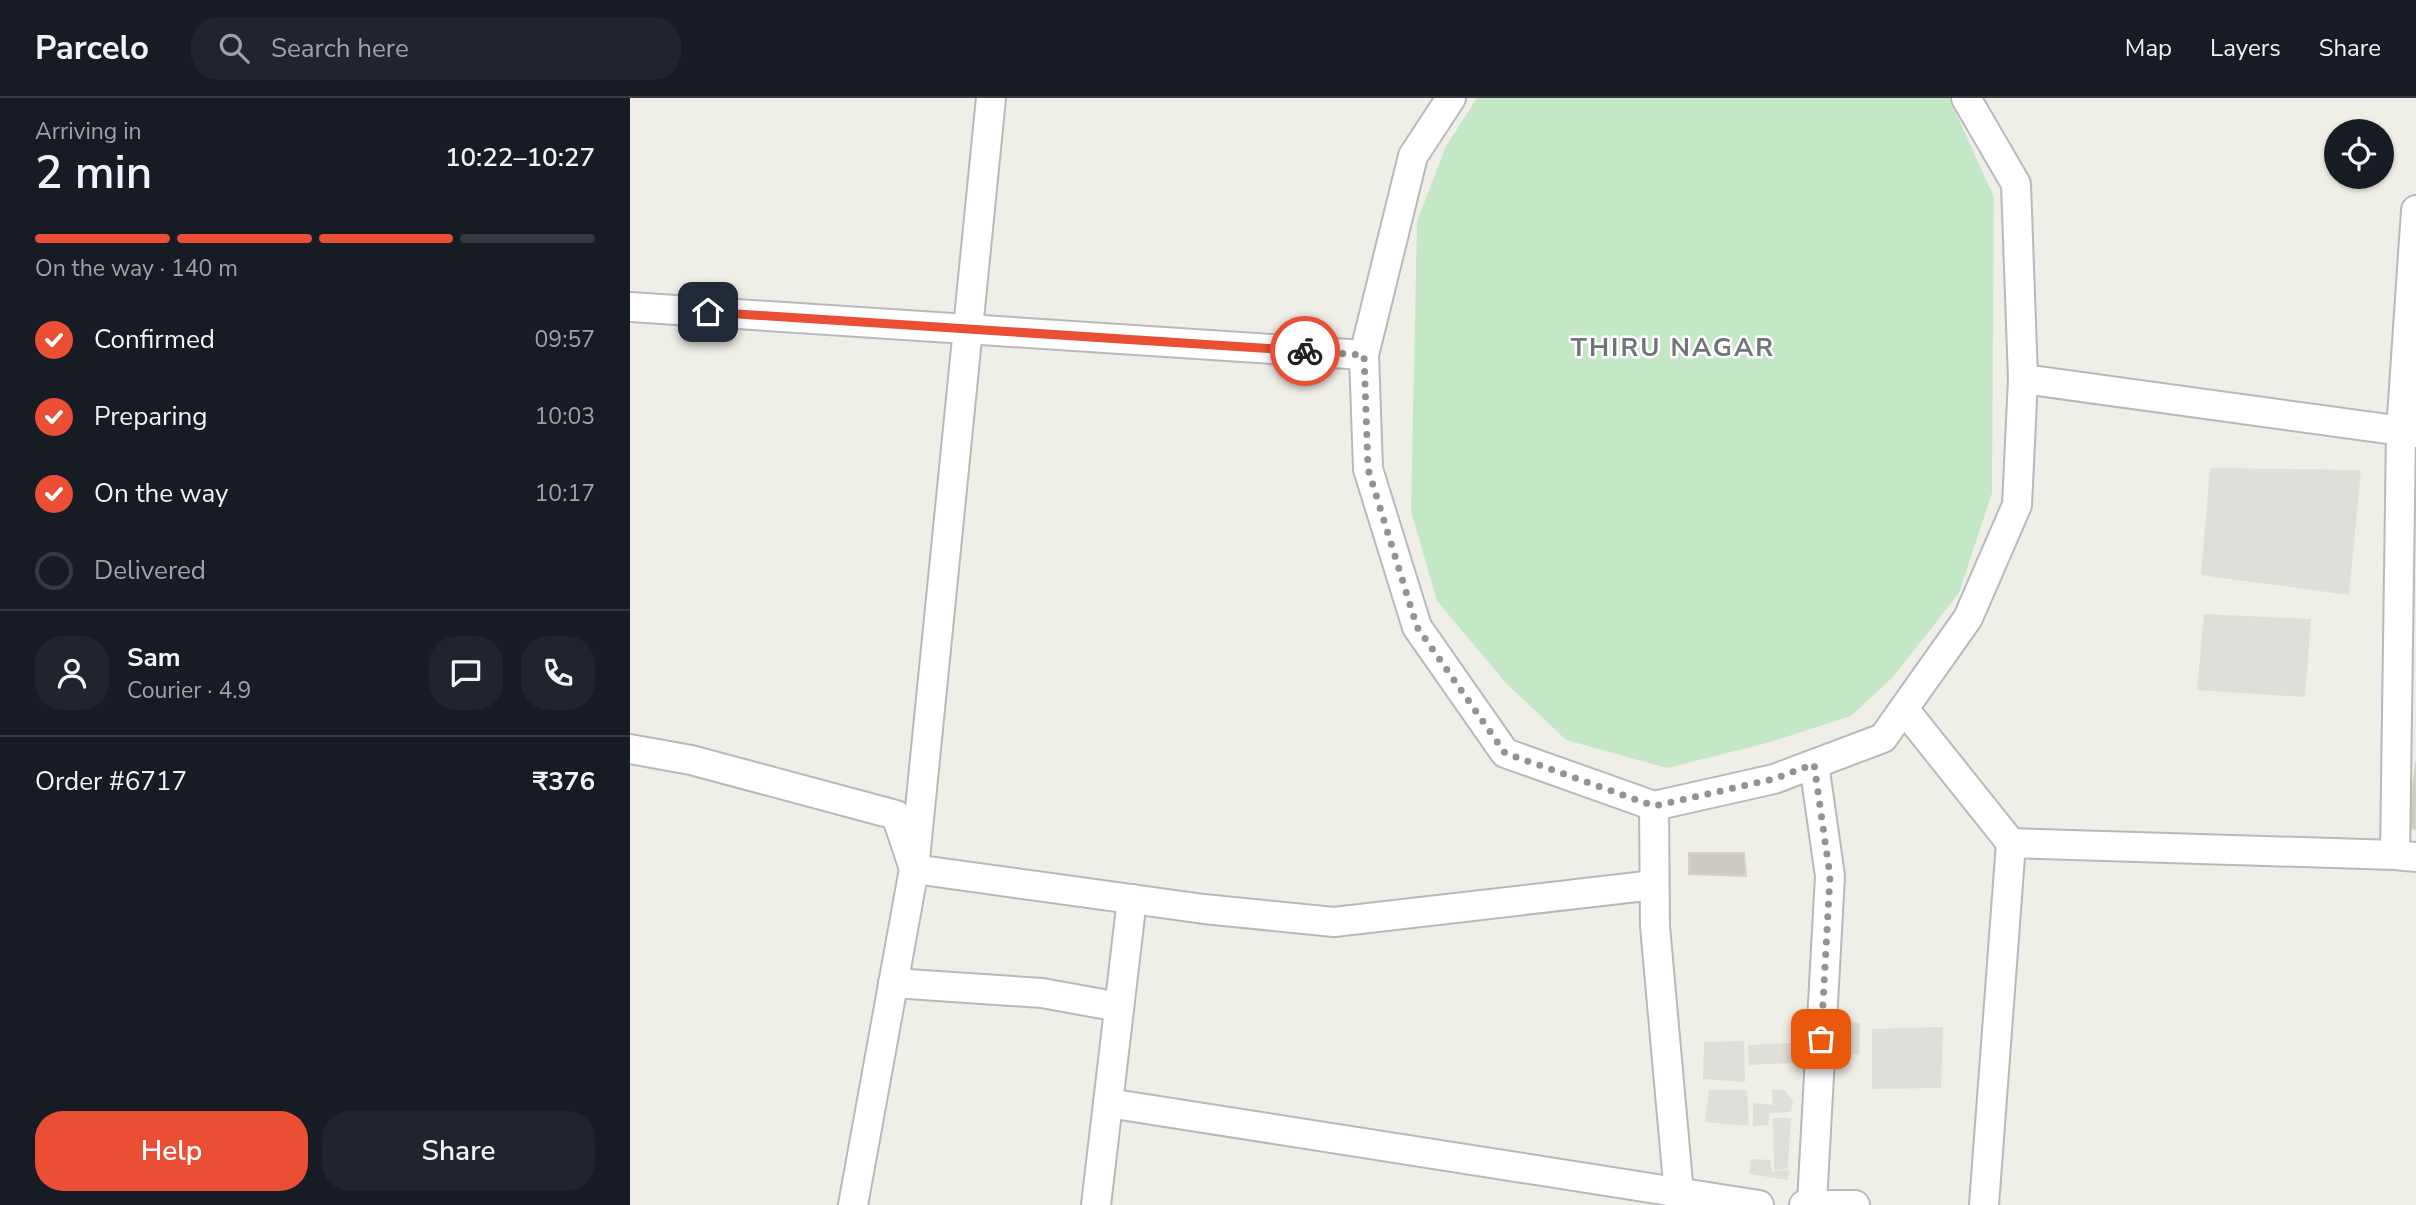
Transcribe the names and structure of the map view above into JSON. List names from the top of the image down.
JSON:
{
  "districts": ["THIRU NAGAR"],
  "page": {
    "header": "Parcelo",
    "search": "Search here",
    "nav": ["Map", "Layers", "Share"],
    "heading": ["2 min", "Arriving in", "10:22–10:27"],
    "panel": [
      "Sam",
      "Courier · 4.9",
      "Order #6717",
      "₹376"
    ],
    "bar": "On the way · 140 m",
    "list": [
      ["Confirmed", "09:57"],
      ["Preparing", "10:03"],
      ["On the way", "10:17"],
      "Delivered"
    ],
    "buttons": ["Help", "Share"]
  }
}
